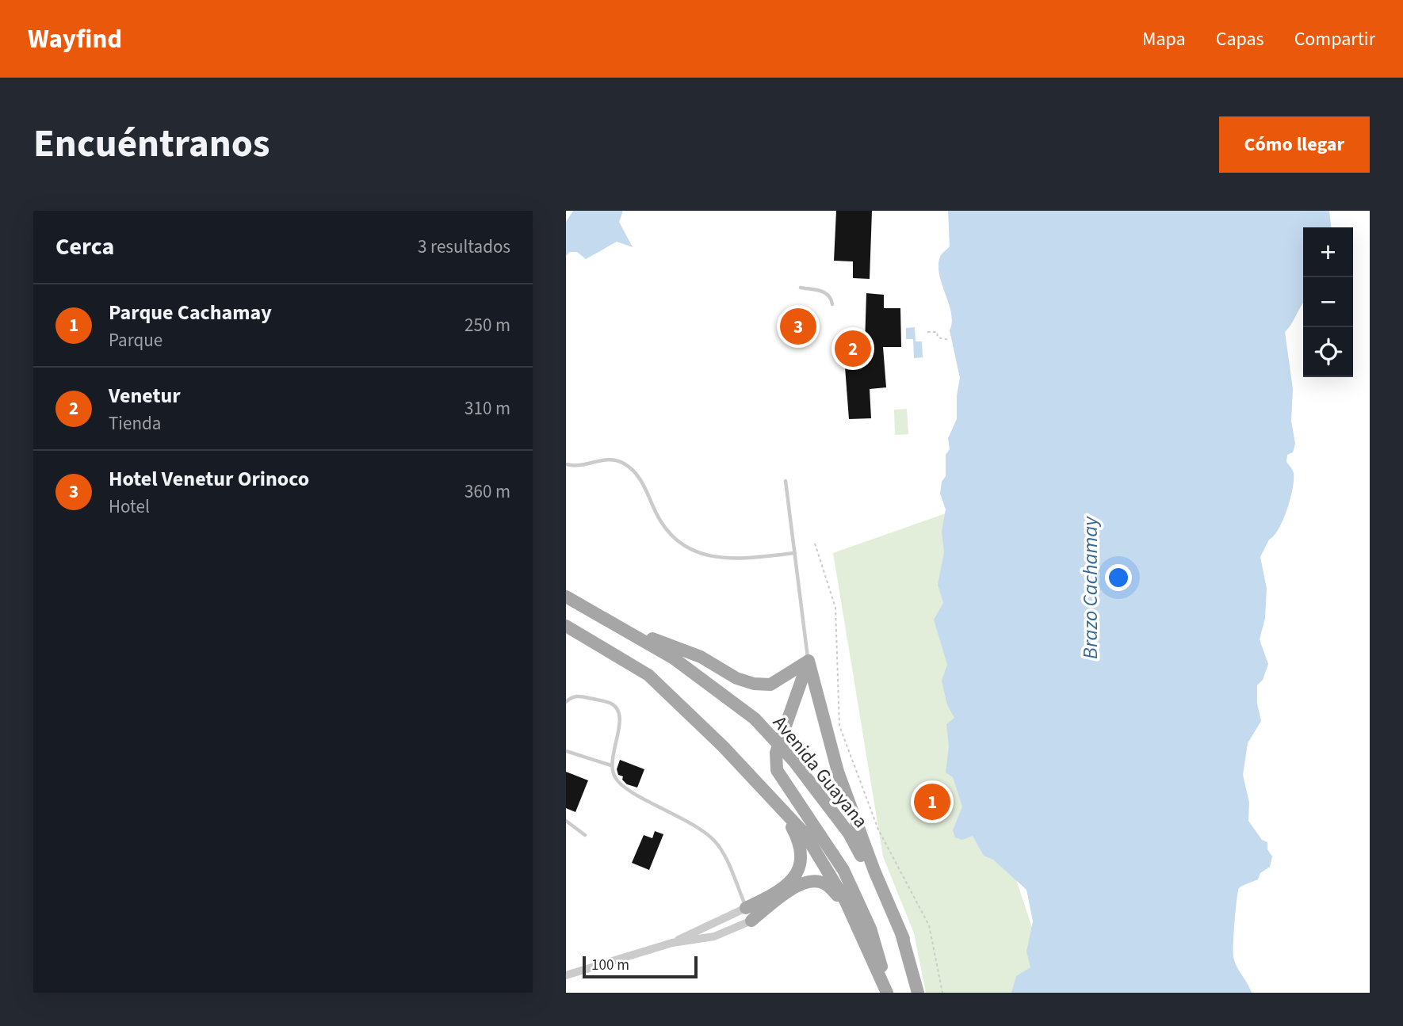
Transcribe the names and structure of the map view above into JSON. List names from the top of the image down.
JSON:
{
  "streets": {
    "main road": ["Avenida Guayana"]
  },
  "water": ["Brazo Cachamay"],
  "scale_bar": "100 m",
  "page": {
    "header": "Wayfind",
    "nav": ["Mapa", "Capas", "Compartir"],
    "title": "Encuéntranos",
    "buttons": "Cómo llegar",
    "heading": ["Cerca", "3 resultados"],
    "map_buttons": ["+", "−"],
    "list": [
      {
        "mark": "1",
        "name": "Parque Cachamay",
        "note": "Parque",
        "value": "250 m"
      },
      {
        "mark": "2",
        "name": "Venetur",
        "note": "Tienda",
        "value": "310 m"
      },
      {
        "mark": "3",
        "name": "Hotel Venetur Orinoco",
        "note": "Hotel",
        "value": "360 m"
      }
    ],
    "pins": ["3", "2", "1"],
    "scale": "100 m"
  }
}
